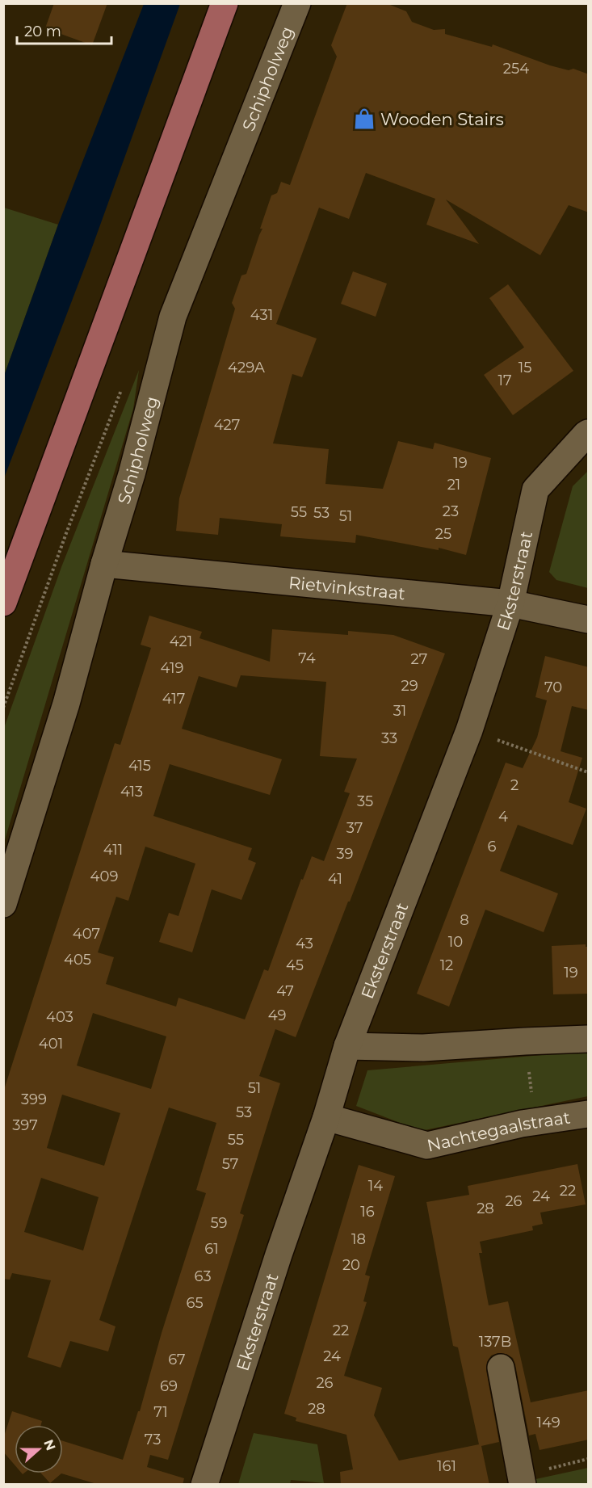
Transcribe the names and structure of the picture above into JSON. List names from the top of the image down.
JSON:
{
  "streets": {
    "street": [
      "Schipholweg",
      "Eksterstraat",
      "Rietvinkstraat",
      "Nachtegaalstraat"
    ]
  },
  "crossings": [
    ["Schipholweg", "Rietvinkstraat"],
    ["Eksterstraat", "Rietvinkstraat"],
    ["Eksterstraat", "Nachtegaalstraat"]
  ],
  "places": {
    "shop": ["Wooden Stairs"]
  },
  "house_numbers": [
    "254",
    "431",
    "429A",
    "15",
    "17",
    "427",
    "19",
    "21",
    "23",
    "55",
    "53",
    "51",
    "25",
    "421",
    "74",
    "27",
    "419",
    "29",
    "70",
    "417",
    "31",
    "33",
    "415",
    "2",
    "413",
    "35",
    "4",
    "37",
    "6",
    "411",
    "39",
    "409",
    "41",
    "8",
    "407",
    "10",
    "43",
    "405",
    "45",
    "12",
    "19",
    "47",
    "49",
    "403",
    "401",
    "51",
    "399",
    "53",
    "397",
    "55",
    "57",
    "14",
    "22",
    "24",
    "26",
    "28",
    "16",
    "59",
    "18",
    "61",
    "20",
    "63",
    "65",
    "22",
    "137B",
    "24",
    "67",
    "26",
    "69",
    "28",
    "71",
    "149",
    "73",
    "161"
  ],
  "scale_bar": "20 m",
  "north": "right"
}
